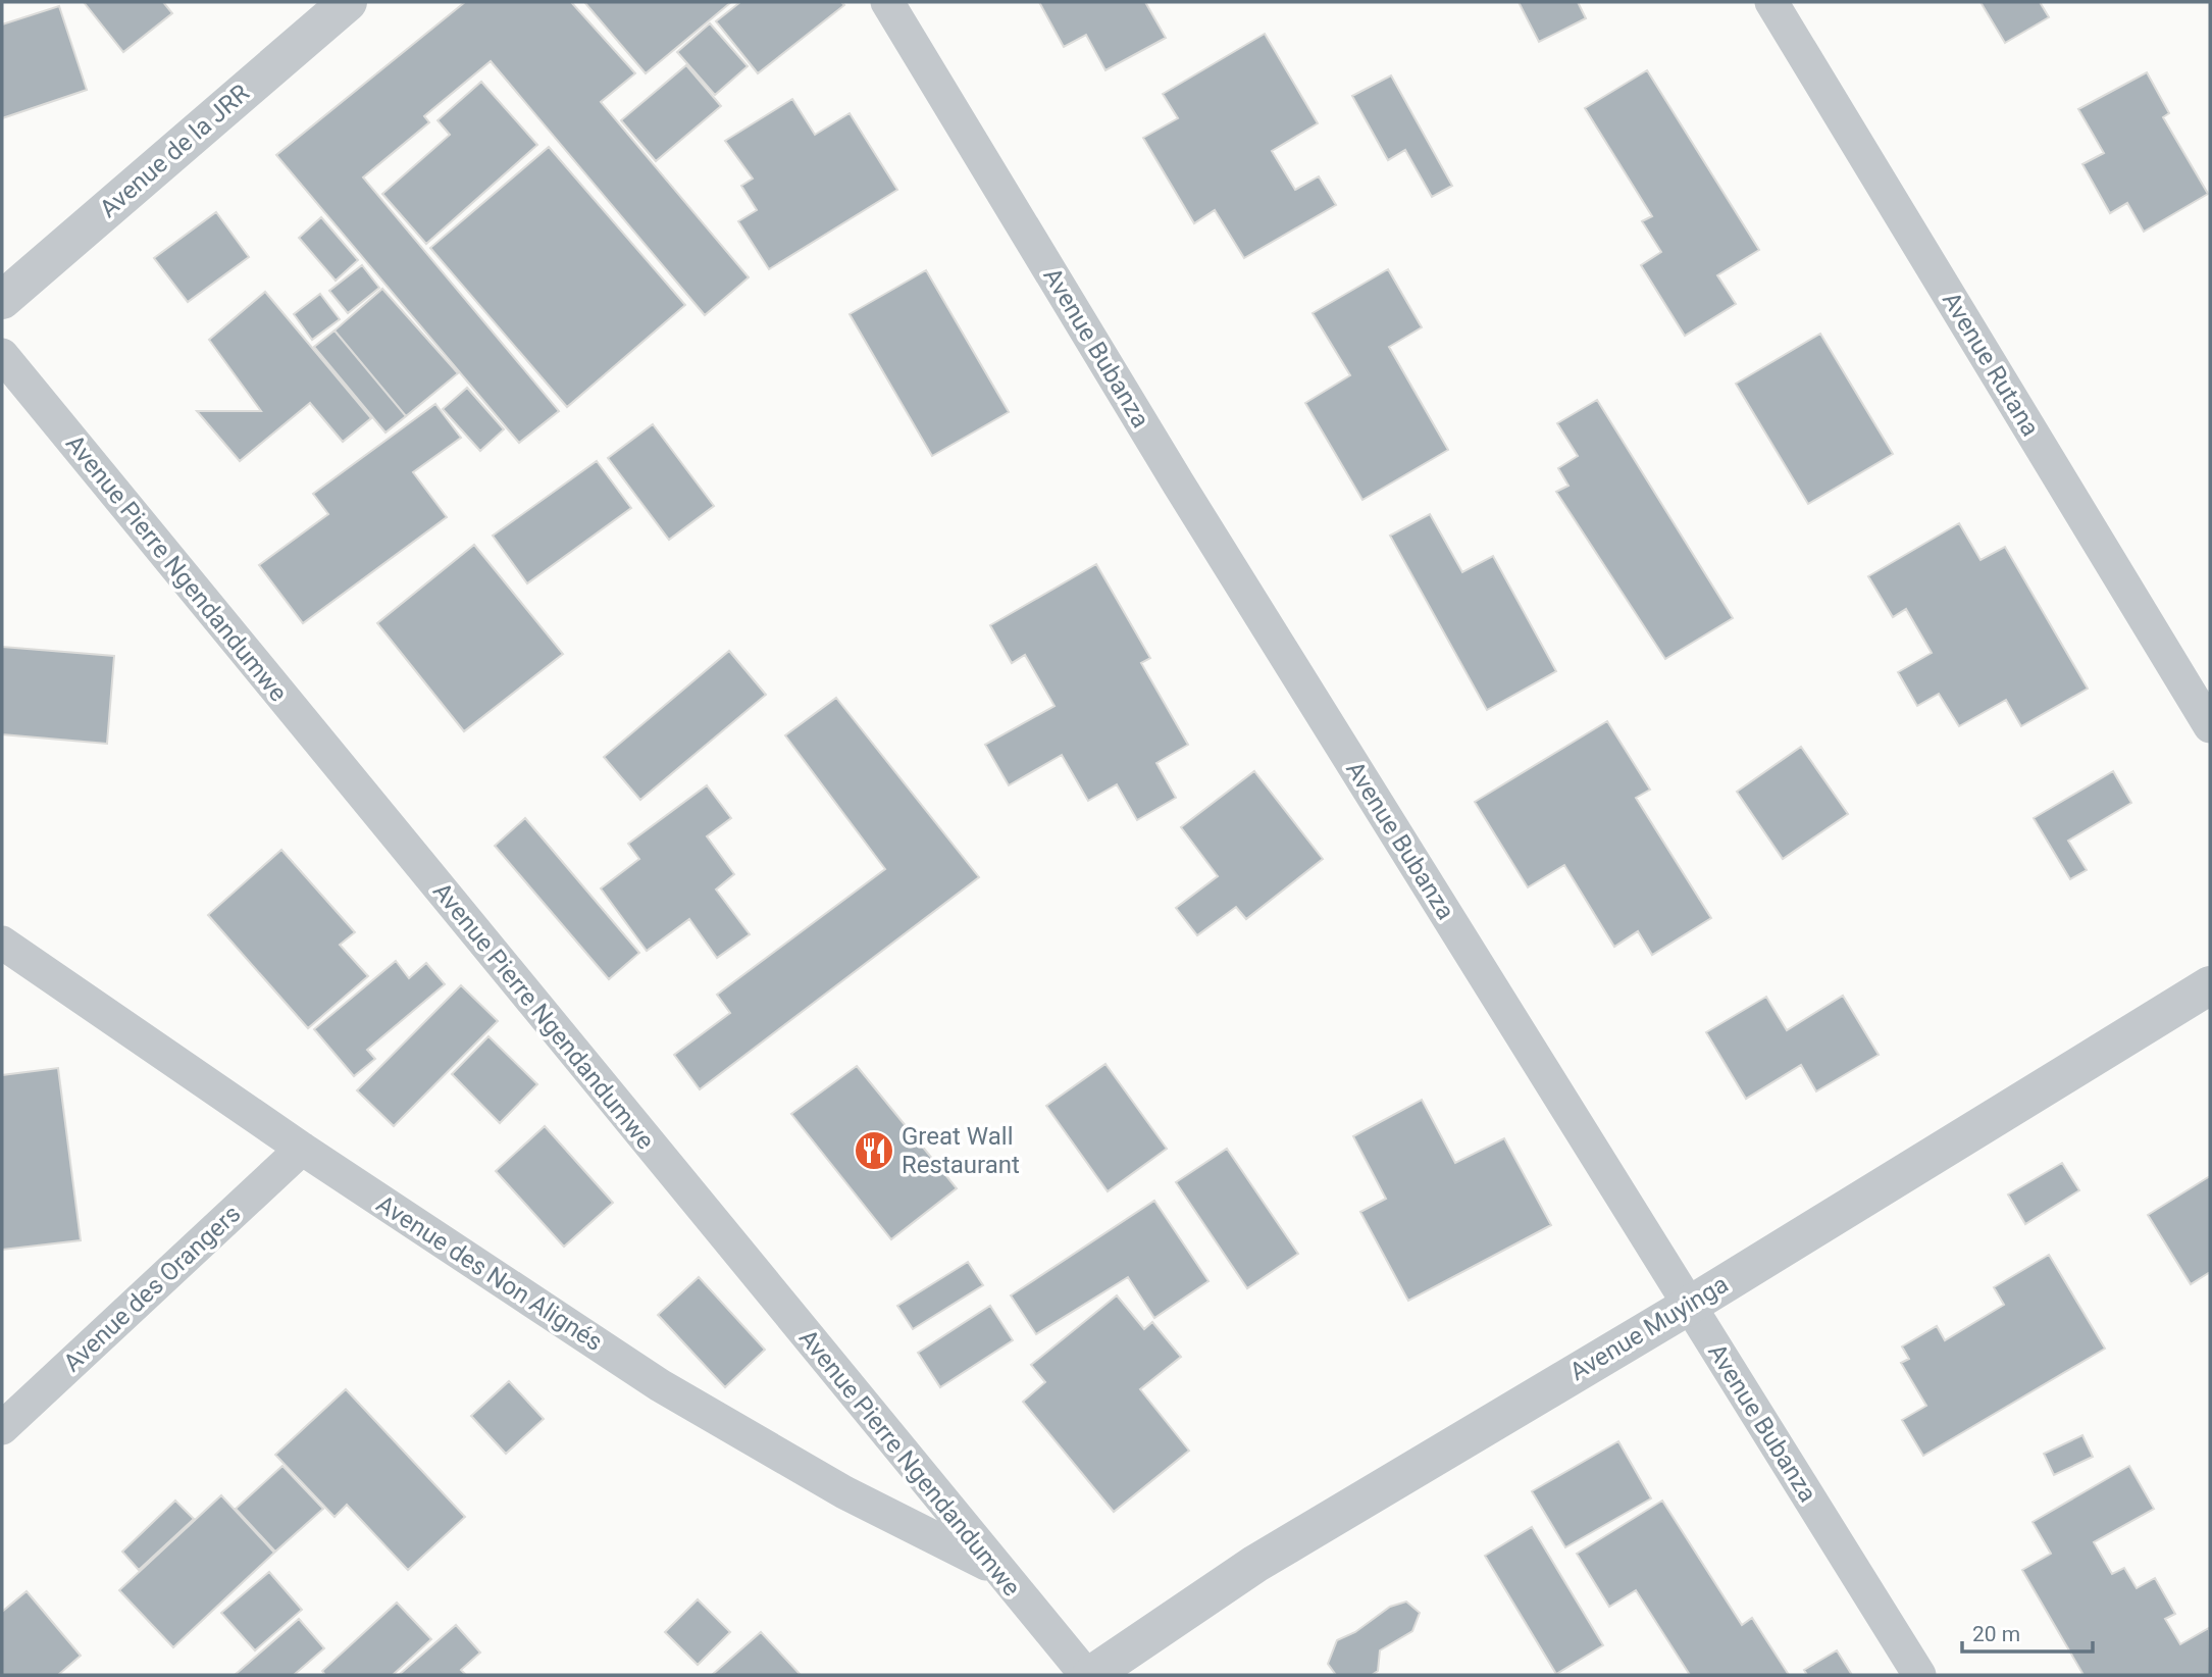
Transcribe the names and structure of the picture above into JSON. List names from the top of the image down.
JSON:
{
  "streets": {
    "street": [
      "Avenue de la JRR",
      "Avenue Bubanza",
      "Avenue Rutana",
      "Avenue Pierre Ngendandumwe",
      "Avenue des Non Alignés",
      "Avenue des Orangers",
      "Avenue Muyinga"
    ]
  },
  "crossings": [
    ["Avenue Bubanza", "Avenue Muyinga"],
    ["Avenue Pierre Ngendandumwe", "Avenue des Non Alignés"],
    ["Avenue des Non Alignés", "Avenue des Orangers"]
  ],
  "places": {
    "restaurant": ["Great Wall Restaurant"]
  },
  "scale_bar": "20 m"
}
